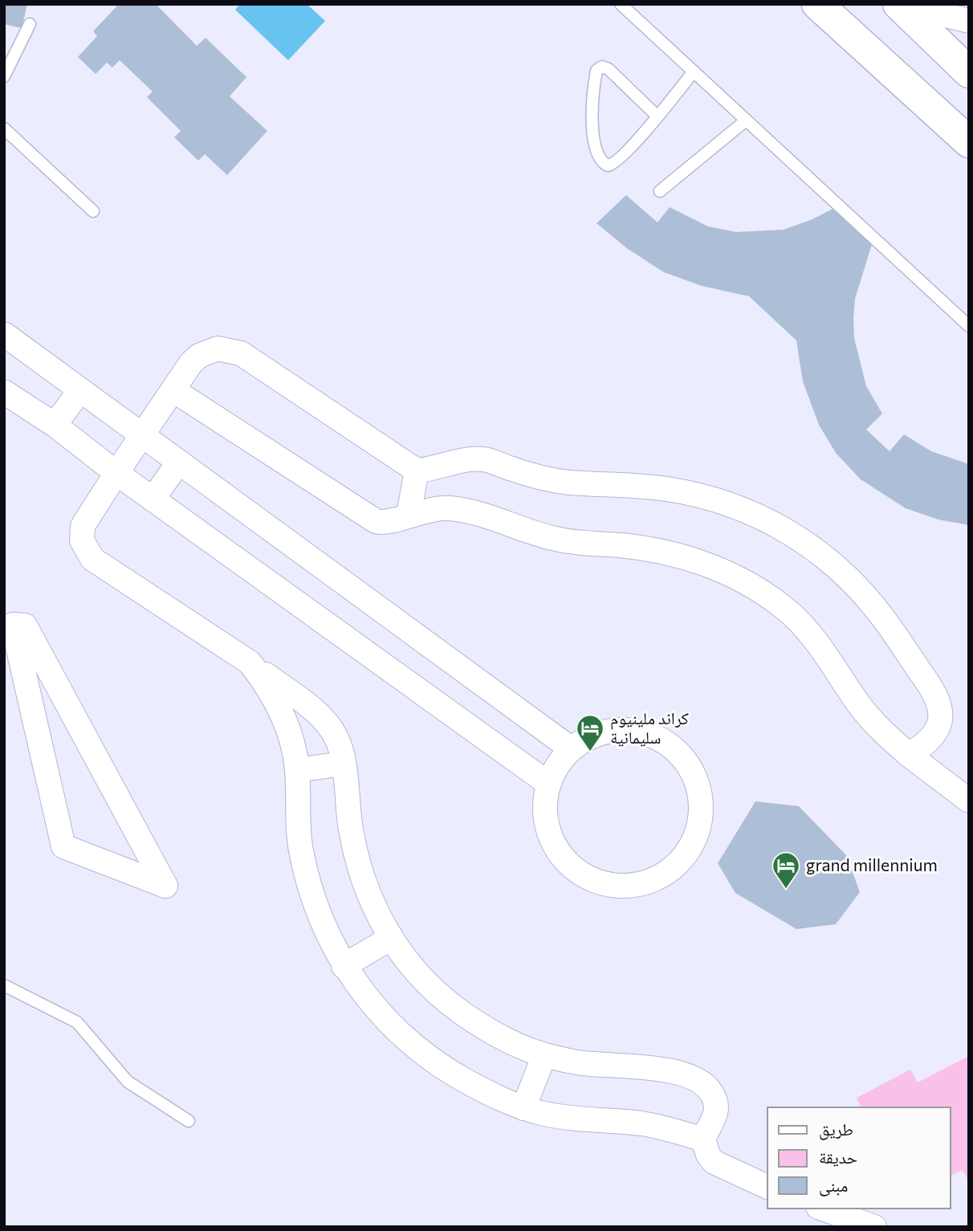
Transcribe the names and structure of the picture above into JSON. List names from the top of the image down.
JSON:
{
  "places": {
    "hotel": ["كراند ملينيوم سليمانية", "grand millennium"]
  },
  "legend": ["طريق", "حديقة", "مبنى"]
}
